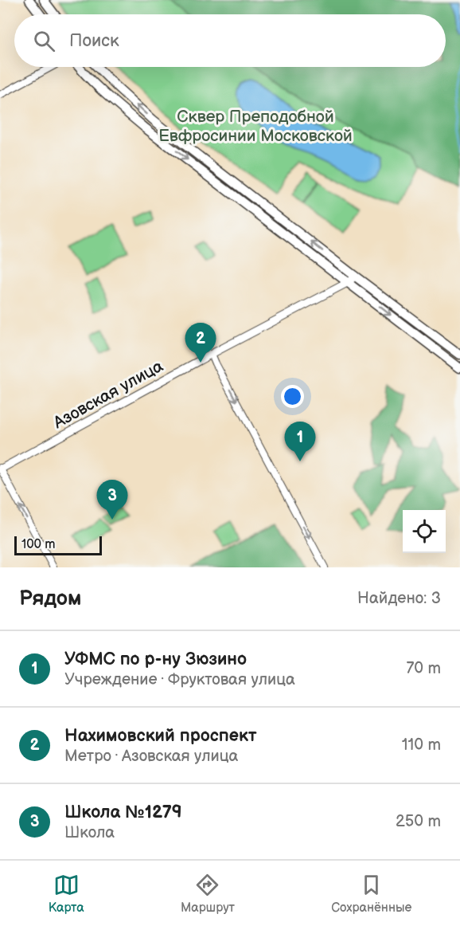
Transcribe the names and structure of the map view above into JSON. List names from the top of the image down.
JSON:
{
  "streets": {
    "street": ["Азовская улица"]
  },
  "parks": ["Сквер Преподобной Евфросинии Московской"],
  "scale_bar": "100 m",
  "page": {
    "search": "Поиск",
    "pins": ["2", "1", "3"],
    "scale": "100 m",
    "heading": ["Рядом", "Найдено: 3"],
    "list": [
      {
        "mark": "1",
        "name": "УФМС по р-ну Зюзино",
        "note": "Учреждение · Фруктовая улица",
        "value": "70 m"
      },
      {
        "mark": "2",
        "name": "Нахимовский проспект",
        "note": "Метро · Азовская улица",
        "value": "110 m"
      },
      {
        "mark": "3",
        "name": "Школа №1279",
        "note": "Школа",
        "value": "250 m"
      }
    ],
    "nav": ["Карта", "Маршрут", "Сохранённые"]
  }
}
